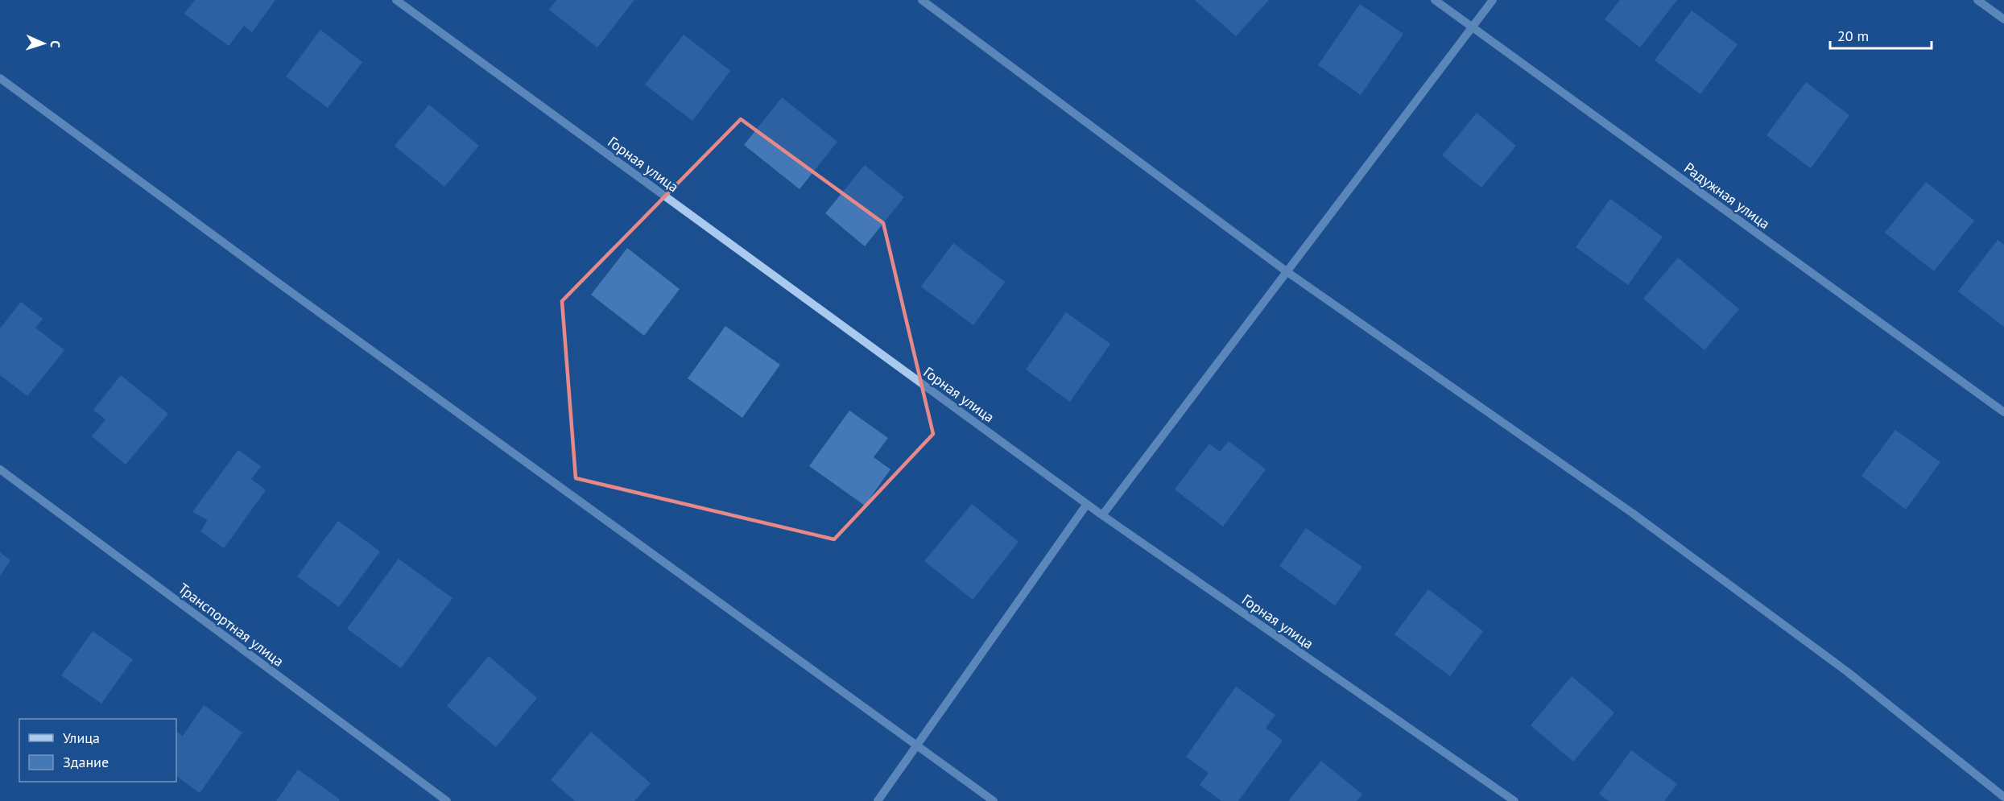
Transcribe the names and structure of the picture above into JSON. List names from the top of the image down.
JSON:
{
  "streets": {
    "street": ["Горная улица", "Радужная улица", "Транспортная улица"]
  },
  "legend": ["Улица", "Здание"],
  "scale_bar": "20 m",
  "north": "right"
}
